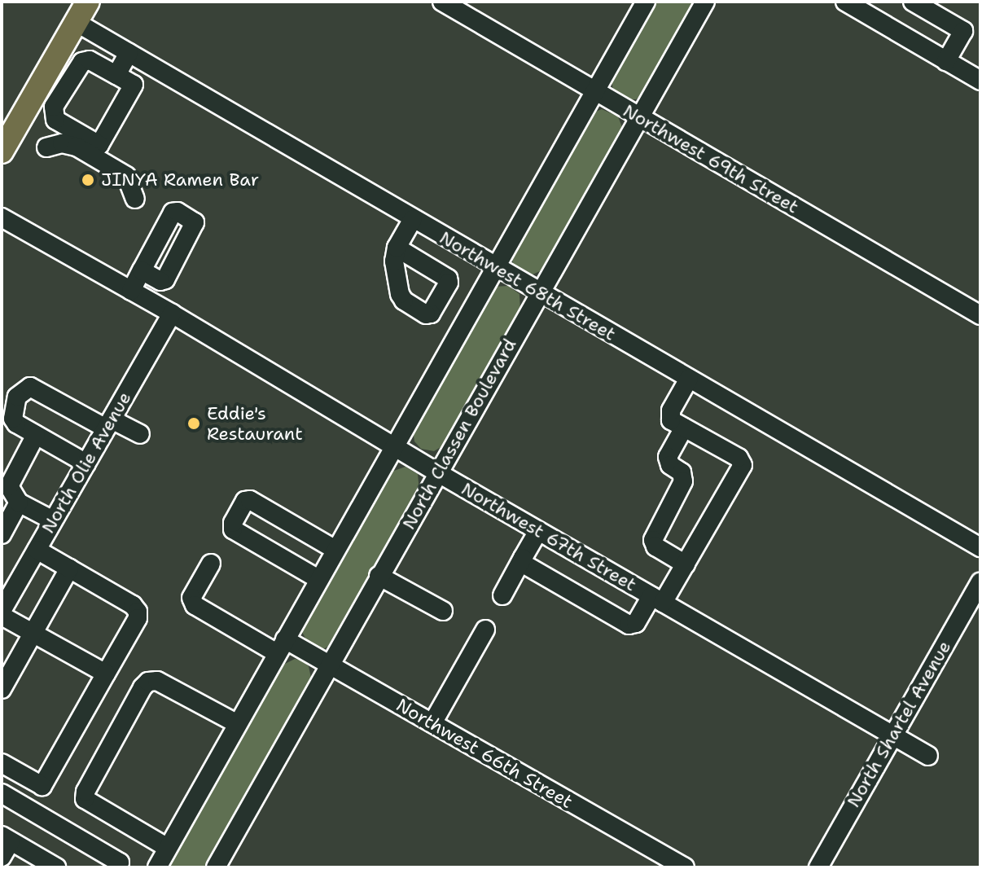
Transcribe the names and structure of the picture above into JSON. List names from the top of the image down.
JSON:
{
  "streets": {
    "street": [
      "Northwest 69th Street",
      "Northwest 68th Street",
      "North Classen Boulevard",
      "North Olie Avenue",
      "Northwest 67th Street",
      "North Shartel Avenue",
      "Northwest 66th Street"
    ]
  },
  "crossings": [
    ["Northwest 69th Street", "North Classen Boulevard"],
    ["Northwest 68th Street", "North Classen Boulevard"],
    ["North Classen Boulevard", "Northwest 67th Street"],
    ["North Classen Boulevard", "Northwest 66th Street"],
    ["North Olie Avenue", "Northwest 67th Street"],
    ["Northwest 67th Street", "North Shartel Avenue"]
  ],
  "places": ["JINYA Ramen Bar", "Eddie's Restaurant"]
}
